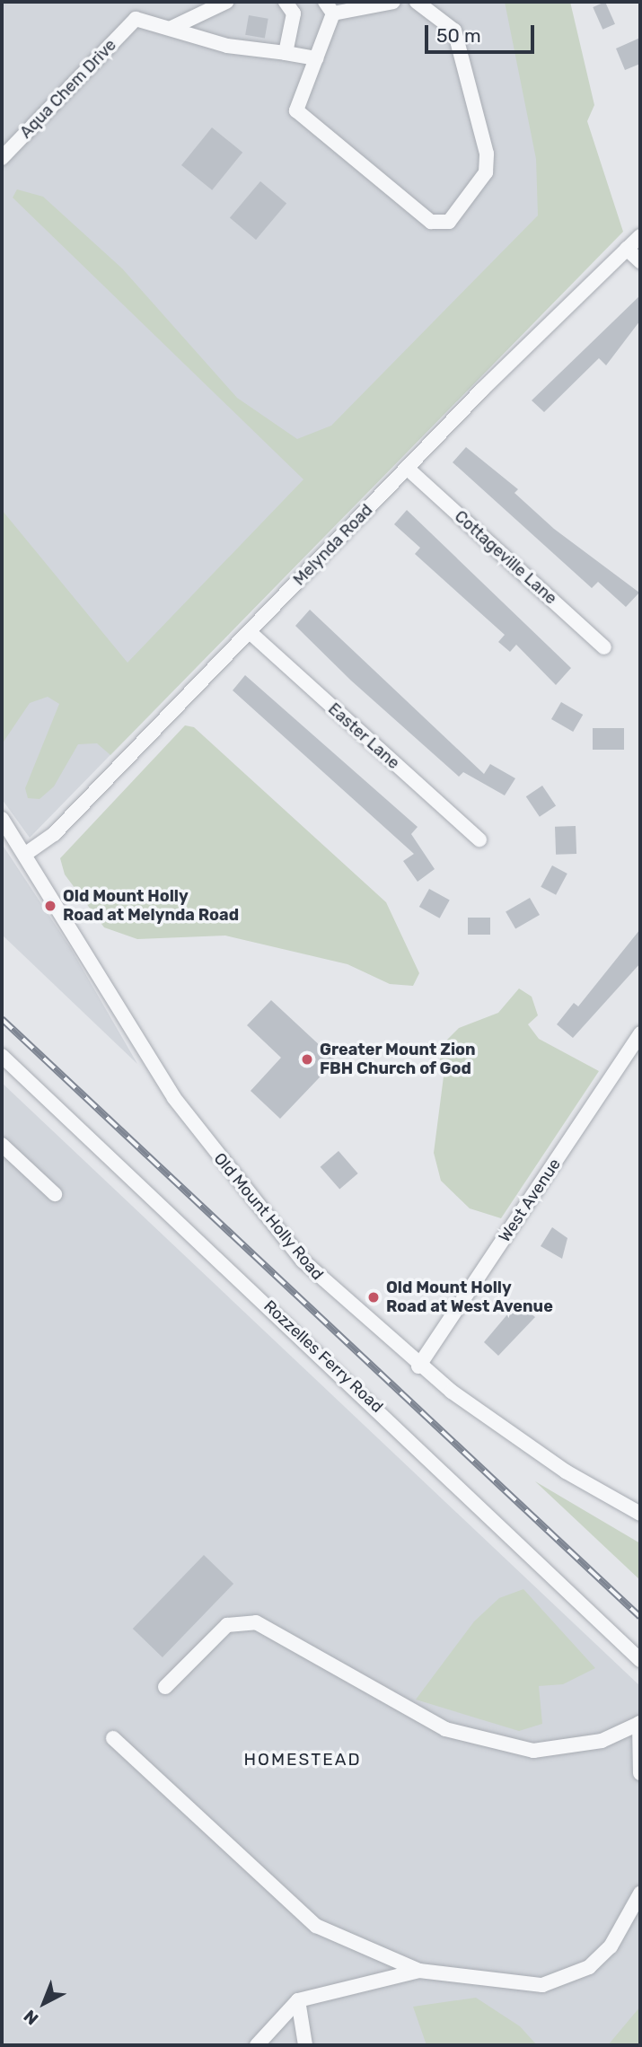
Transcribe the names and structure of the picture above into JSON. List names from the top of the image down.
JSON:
{
  "streets": {
    "street": [
      "Aqua Chem Drive",
      "Melynda Road",
      "Cottageville Lane",
      "Easter Lane",
      "West Avenue",
      "Old Mount Holly Road",
      "Rozzelles Ferry Road"
    ]
  },
  "crossings": [
    ["Melynda Road", "Cottageville Lane"],
    ["Melynda Road", "Easter Lane"],
    ["Melynda Road", "Old Mount Holly Road"],
    ["West Avenue", "Old Mount Holly Road"]
  ],
  "districts": ["HOMESTEAD"],
  "places": ["Old Mount Holly Road at Melynda Road", "Greater Mount Zion FBH Church of God", "Old Mount Holly Road at West Avenue"],
  "scale_bar": "50 m",
  "north": "bottom left"
}
